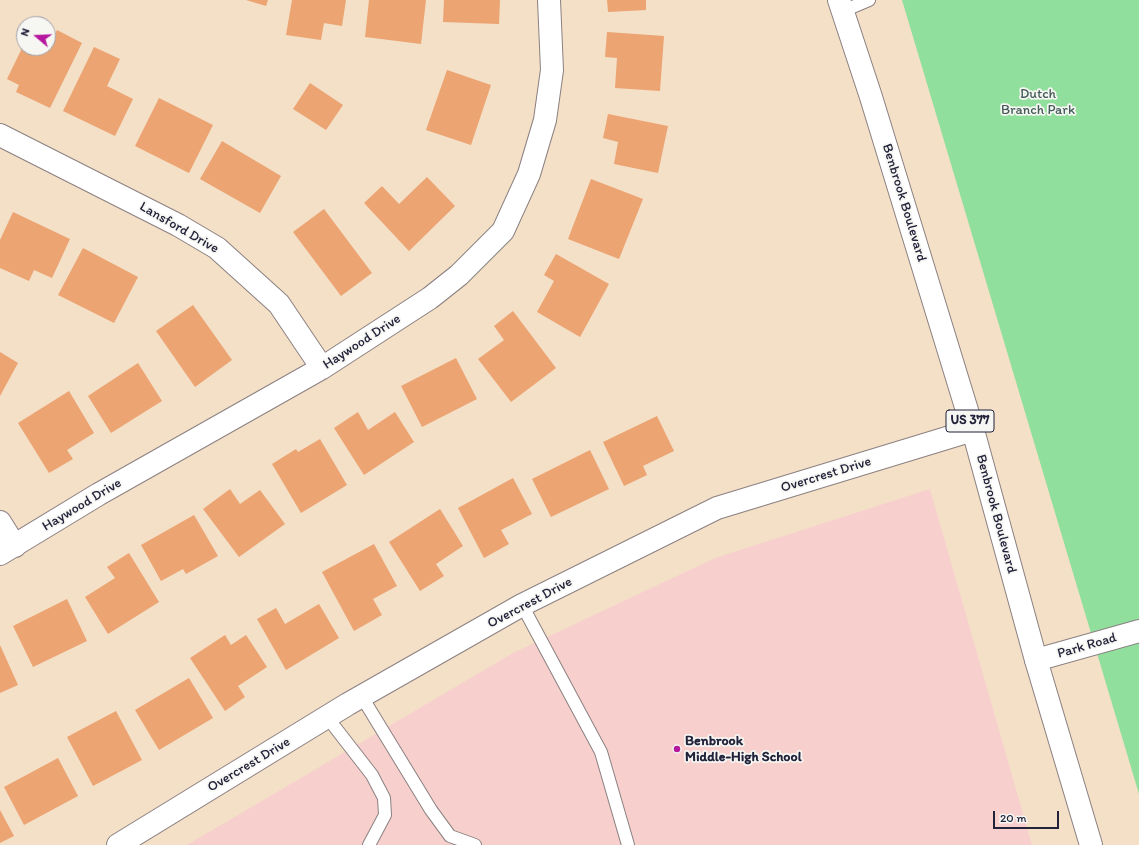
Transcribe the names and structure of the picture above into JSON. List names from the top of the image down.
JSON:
{
  "streets": {
    "main road": [
      "Benbrook Boulevard",
      "Lansford Drive",
      "Haywood Drive",
      "US 377",
      "Overcrest Drive",
      "Park Road"
    ]
  },
  "crossings": [
    ["Benbrook Boulevard", "Overcrest Drive"],
    ["Benbrook Boulevard", "Park Road"],
    ["Lansford Drive", "Haywood Drive"]
  ],
  "parks": ["Dutch Branch Park"],
  "places": ["Benbrook Middle-High School"],
  "scale_bar": "20 m",
  "north": "left"
}
